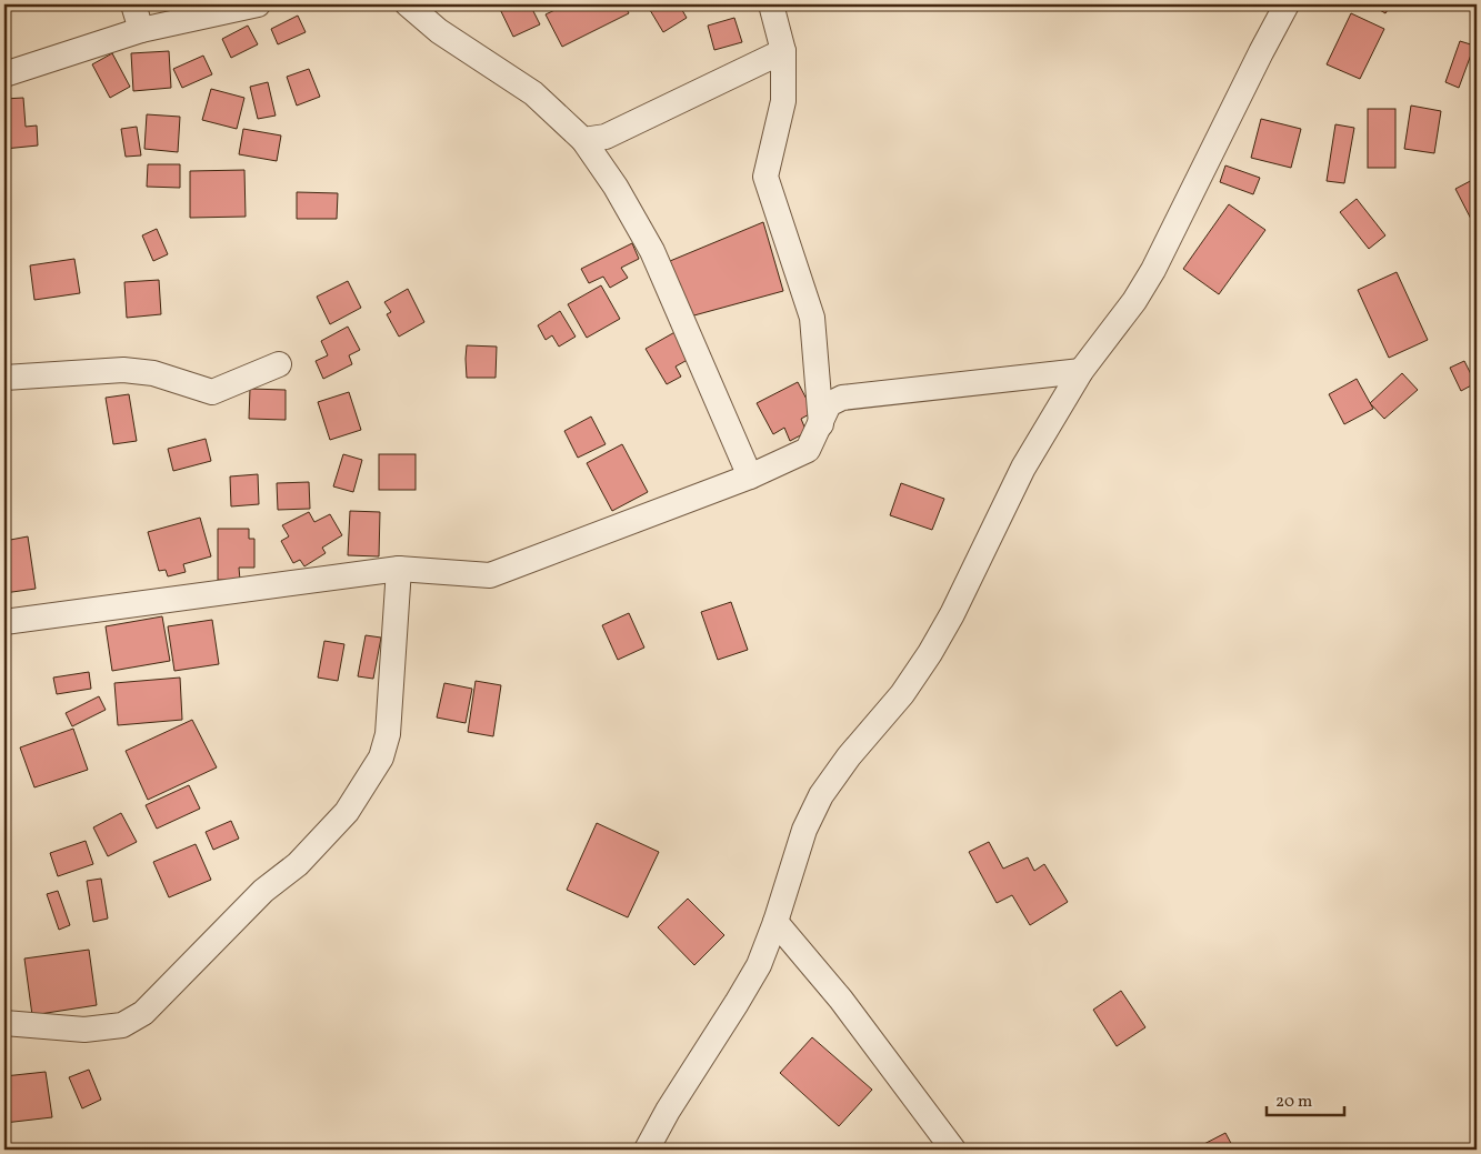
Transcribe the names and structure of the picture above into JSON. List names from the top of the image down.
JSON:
{
  "scale_bar": "20 m"
}
